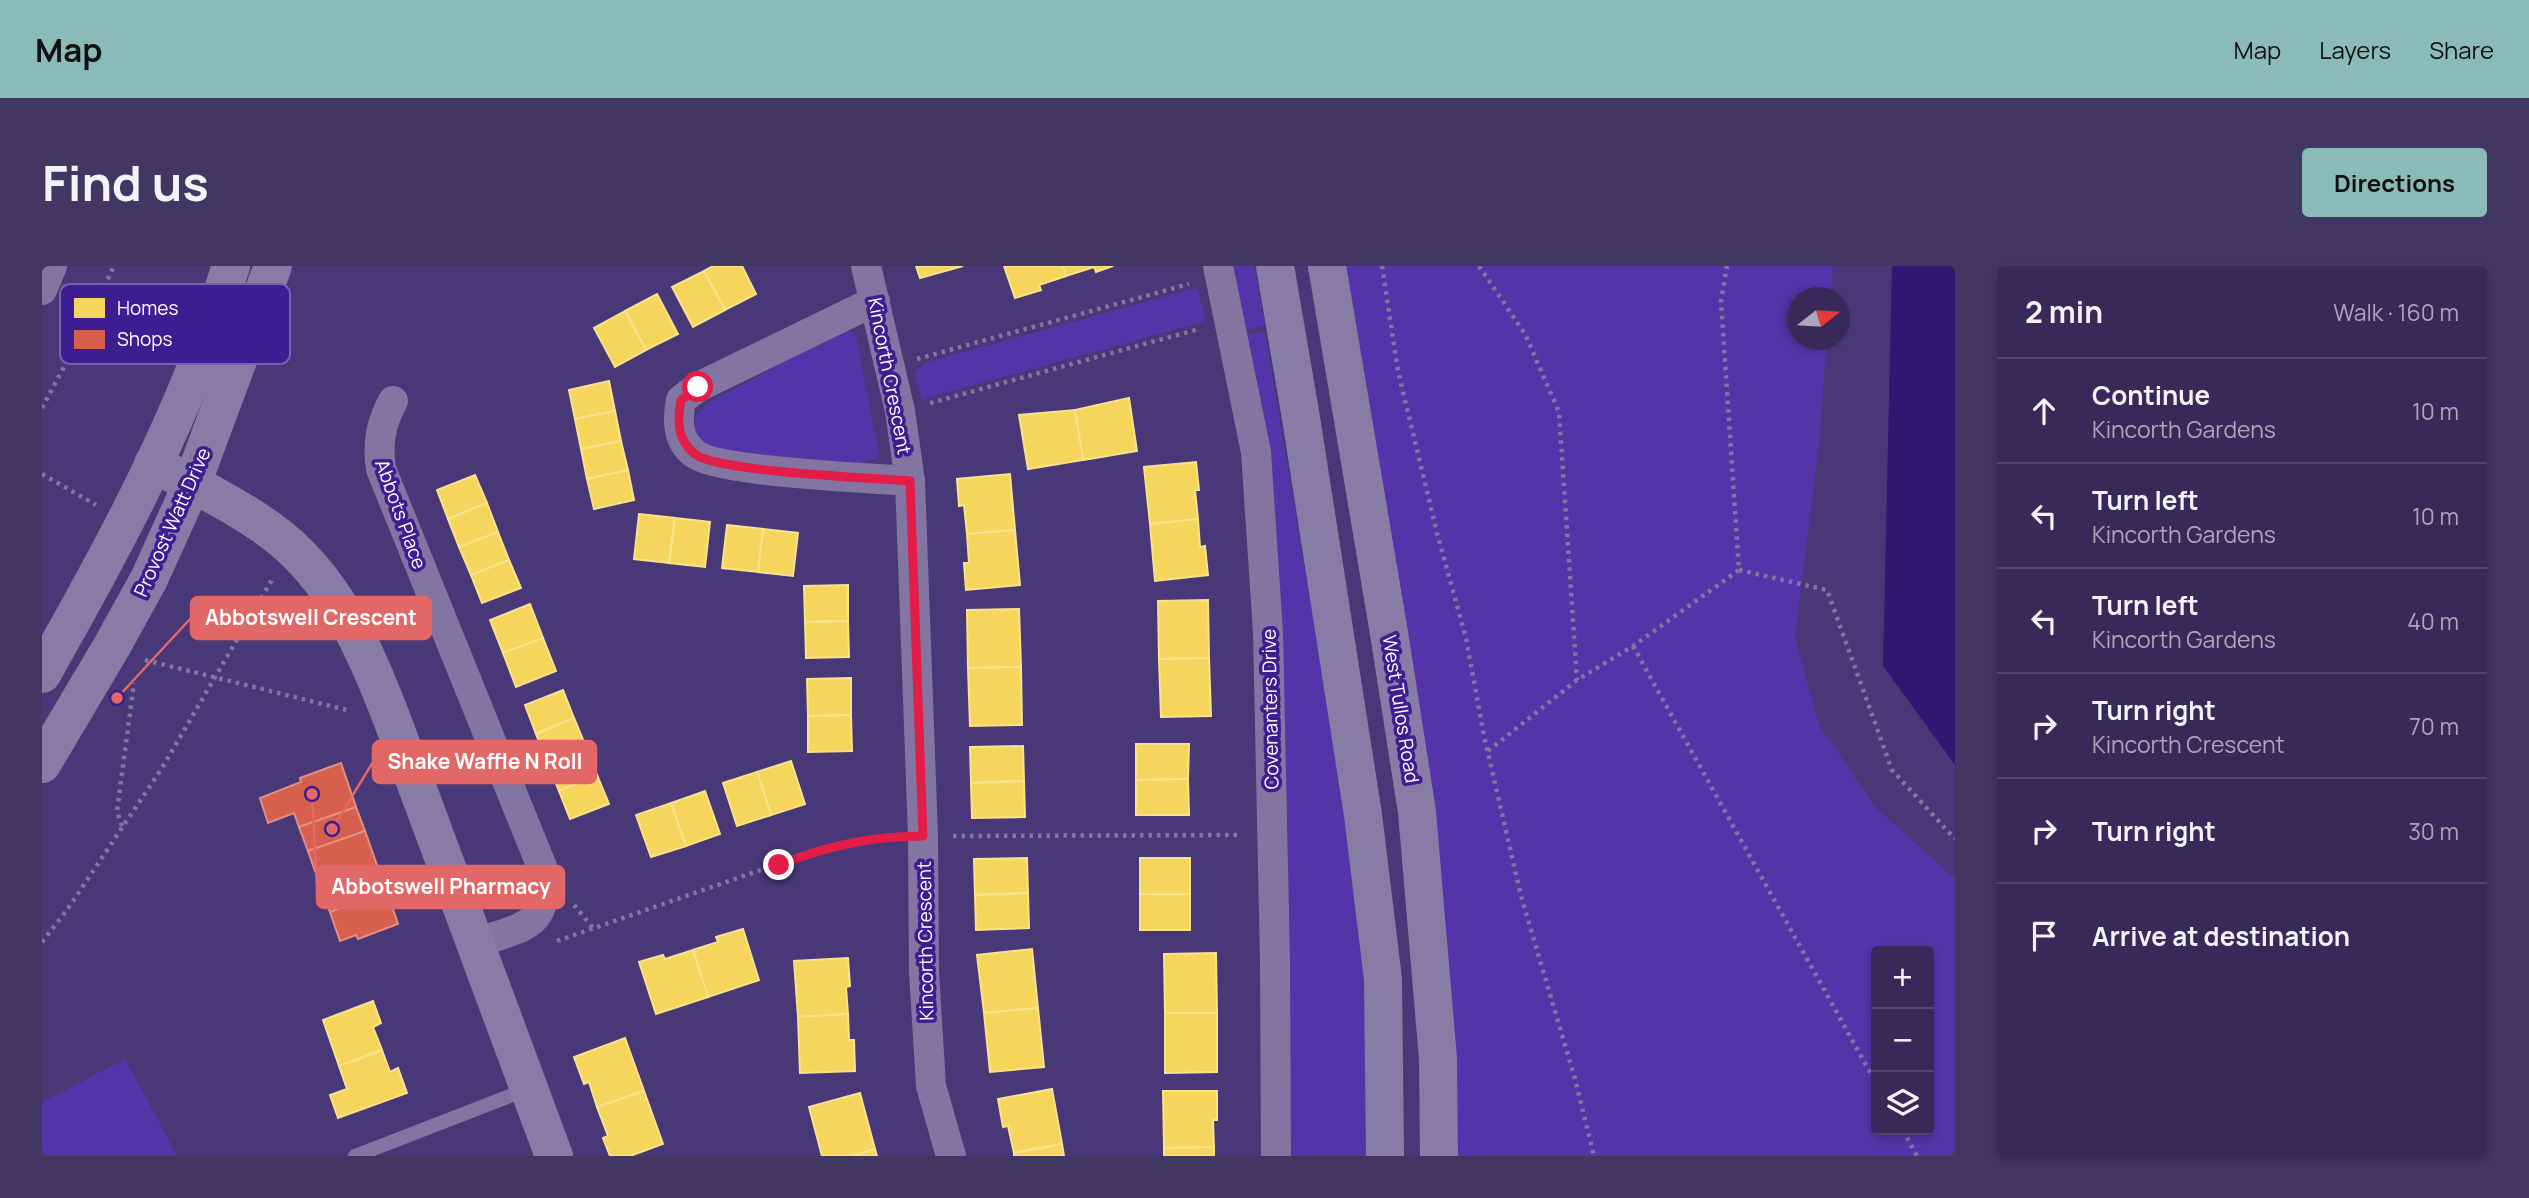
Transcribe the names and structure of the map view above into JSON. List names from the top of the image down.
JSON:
{
  "streets": {
    "street": [
      "Kincorth Crescent",
      "Abbots Place",
      "Provost Watt Drive",
      "Covenanters Drive",
      "West Tullos Road"
    ]
  },
  "places": ["Abbotswell Crescent", "Abbotswell Pharmacy", "Shake Waffle N Roll"],
  "legend": ["Homes", "Shops"],
  "north": "right",
  "page": {
    "header": "Map",
    "nav": ["Map", "Layers", "Share"],
    "buttons": "Directions",
    "title": "Find us",
    "heading": ["2 min", "Walk · 160 m"],
    "list": [
      ["Continue", "Kincorth Gardens", "10 m"],
      ["Turn left", "Kincorth Gardens", "10 m"],
      ["Turn left", "Kincorth Gardens", "40 m"],
      ["Turn right", "Kincorth Crescent", "70 m"],
      ["Turn right", "30 m"],
      "Arrive at destination"
    ],
    "map_buttons": ["+", "−"]
  }
}
